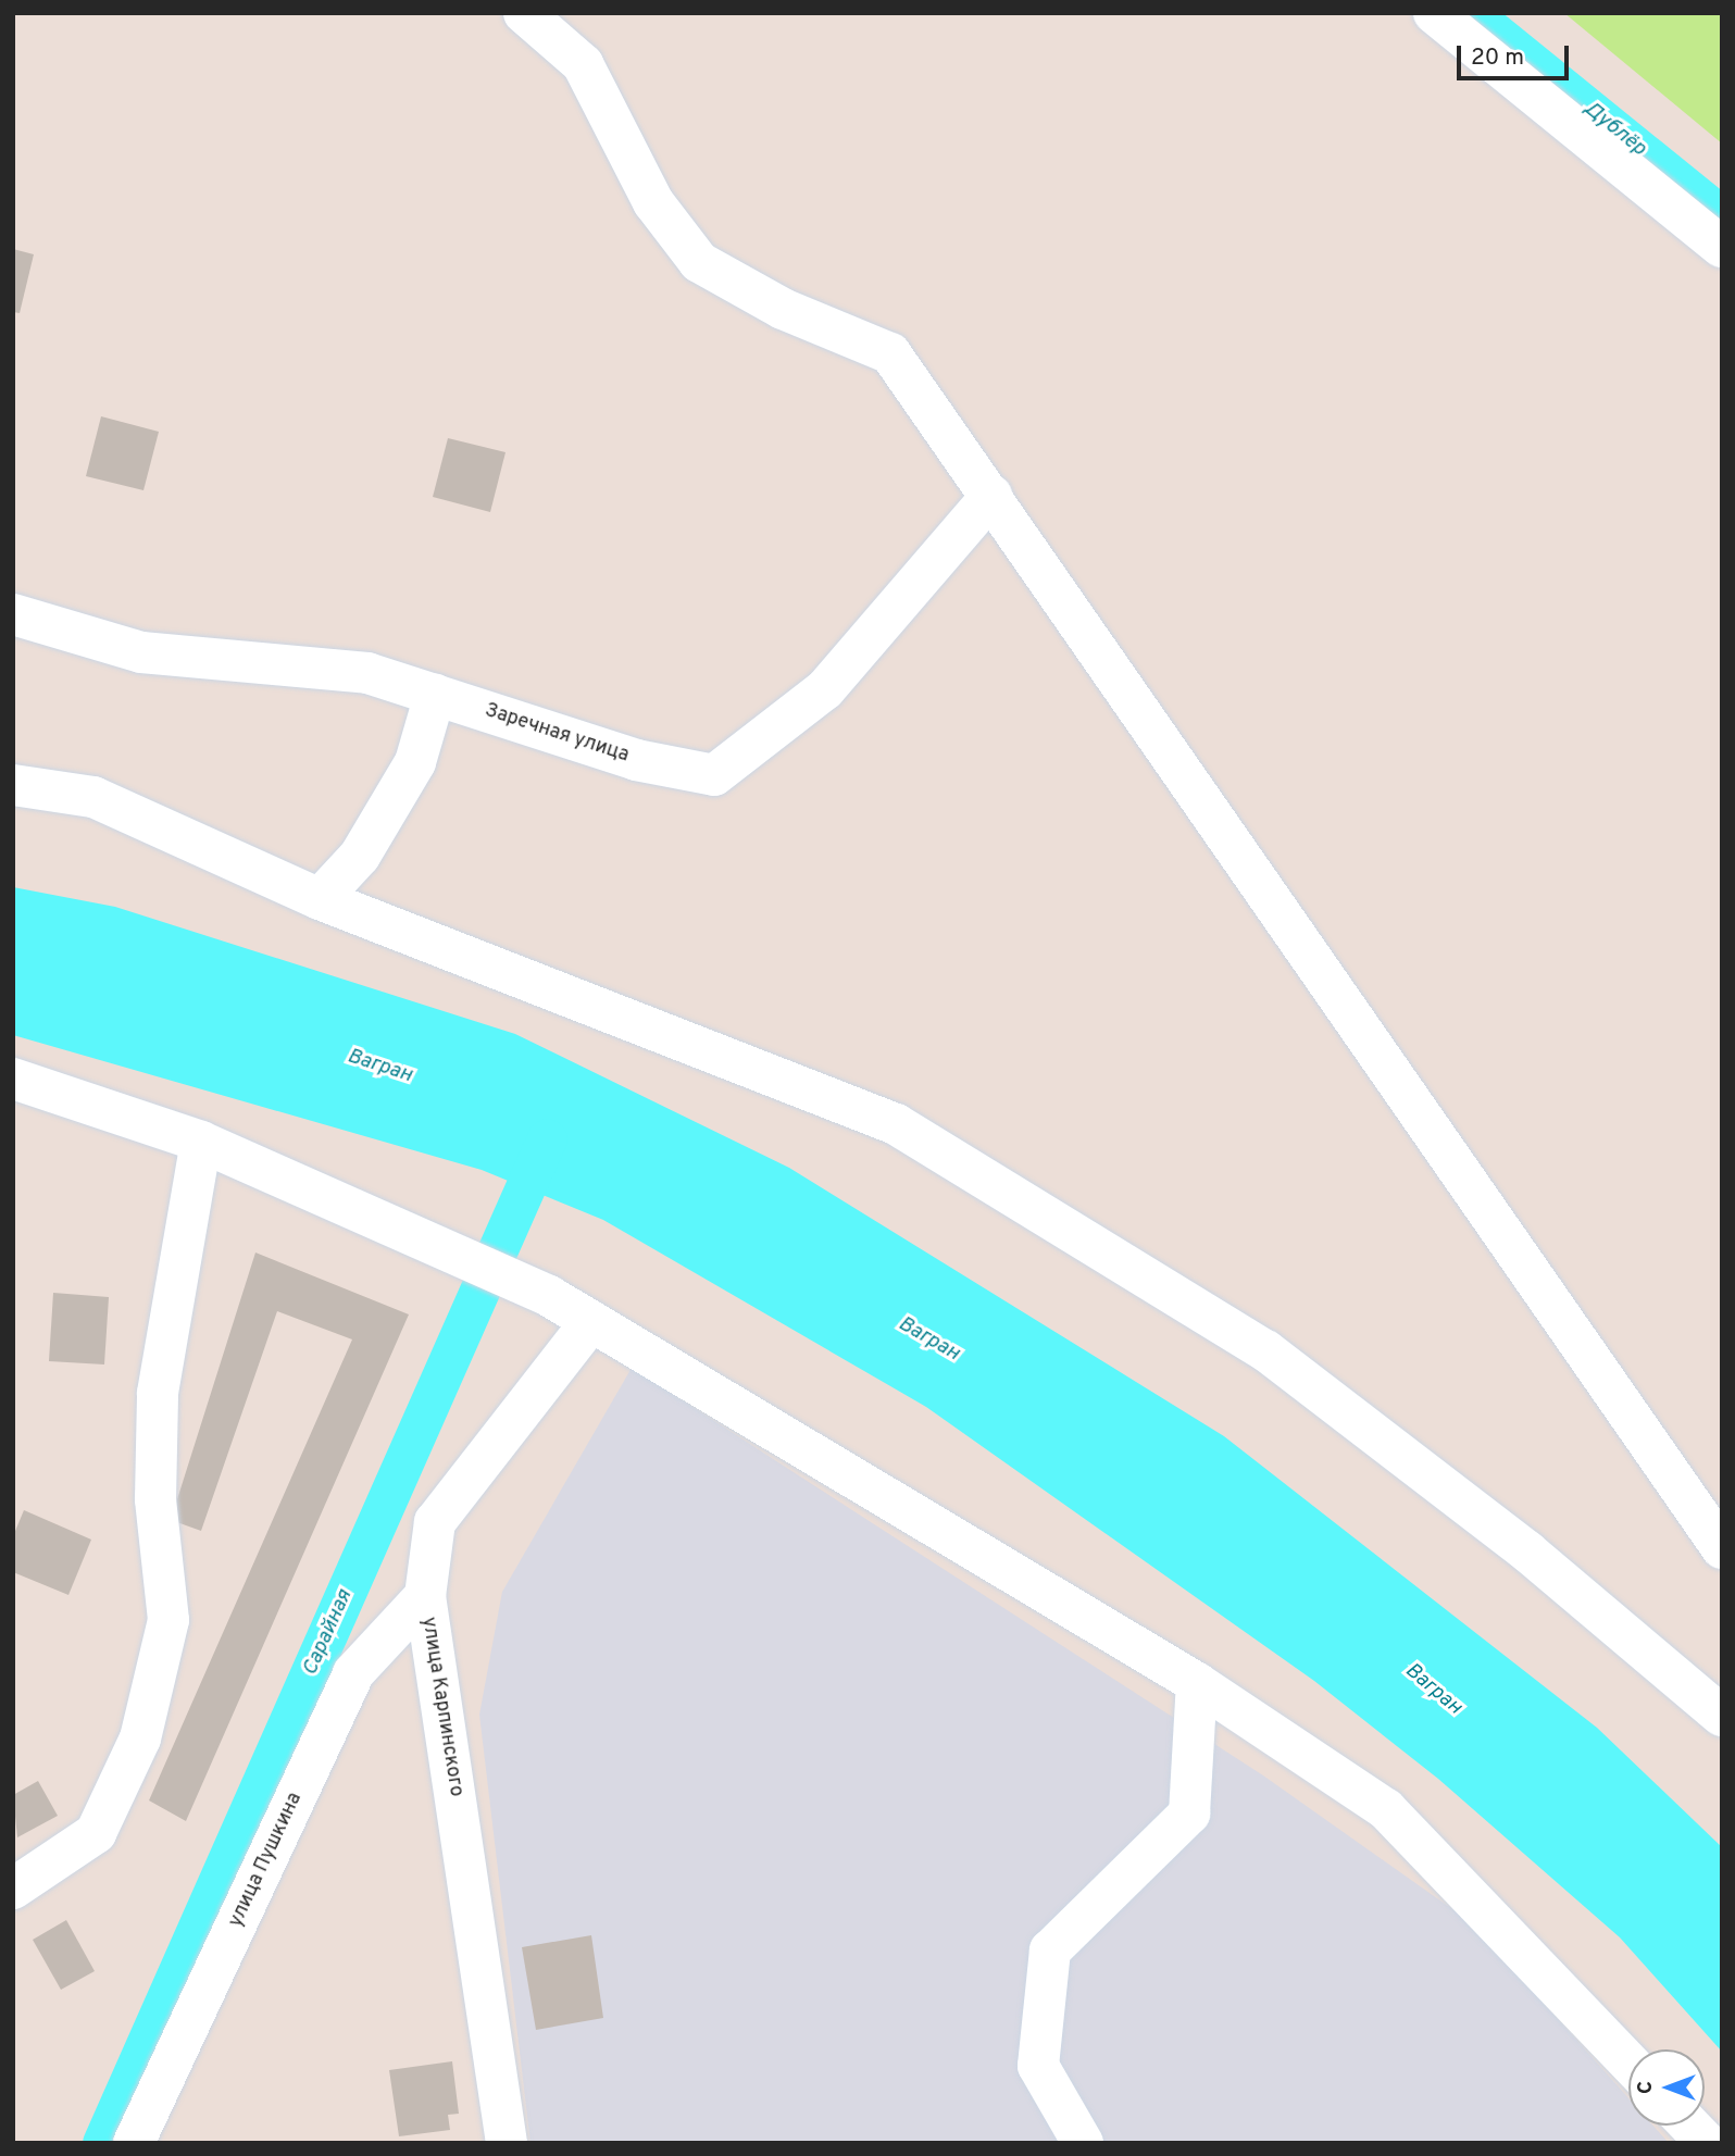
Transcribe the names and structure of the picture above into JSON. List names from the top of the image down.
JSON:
{
  "streets": {
    "street": ["Заречная улица", "улица Карпинского", "улица Пушкина"]
  },
  "crossings": [
    ["улица Карпинского", "улица Пушкина"]
  ],
  "water": ["Дублёр", "Вагран", "Сарайная"],
  "scale_bar": "20 m",
  "north": "left"
}
